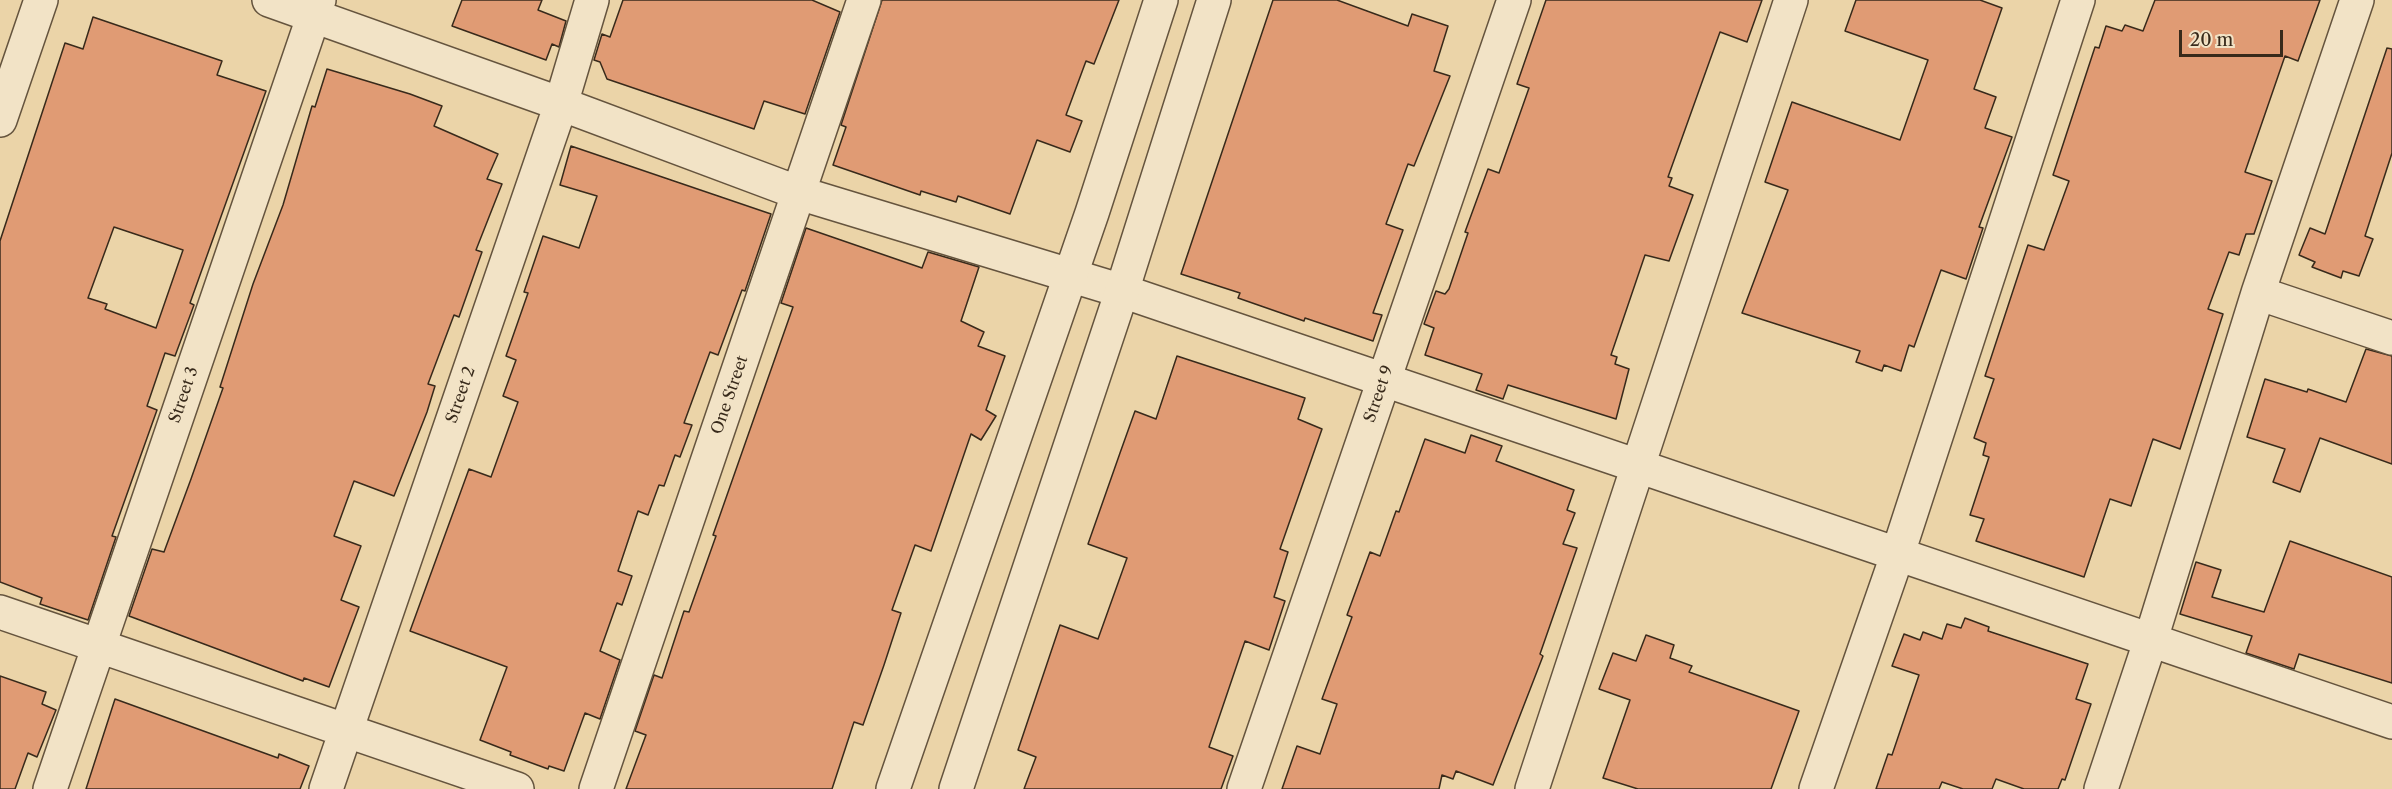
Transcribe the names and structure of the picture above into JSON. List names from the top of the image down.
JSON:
{
  "streets": {
    "street": [
      "Street 9",
      "Street 3",
      "Street 2",
      "One Street"
    ]
  },
  "scale_bar": "20 m"
}
